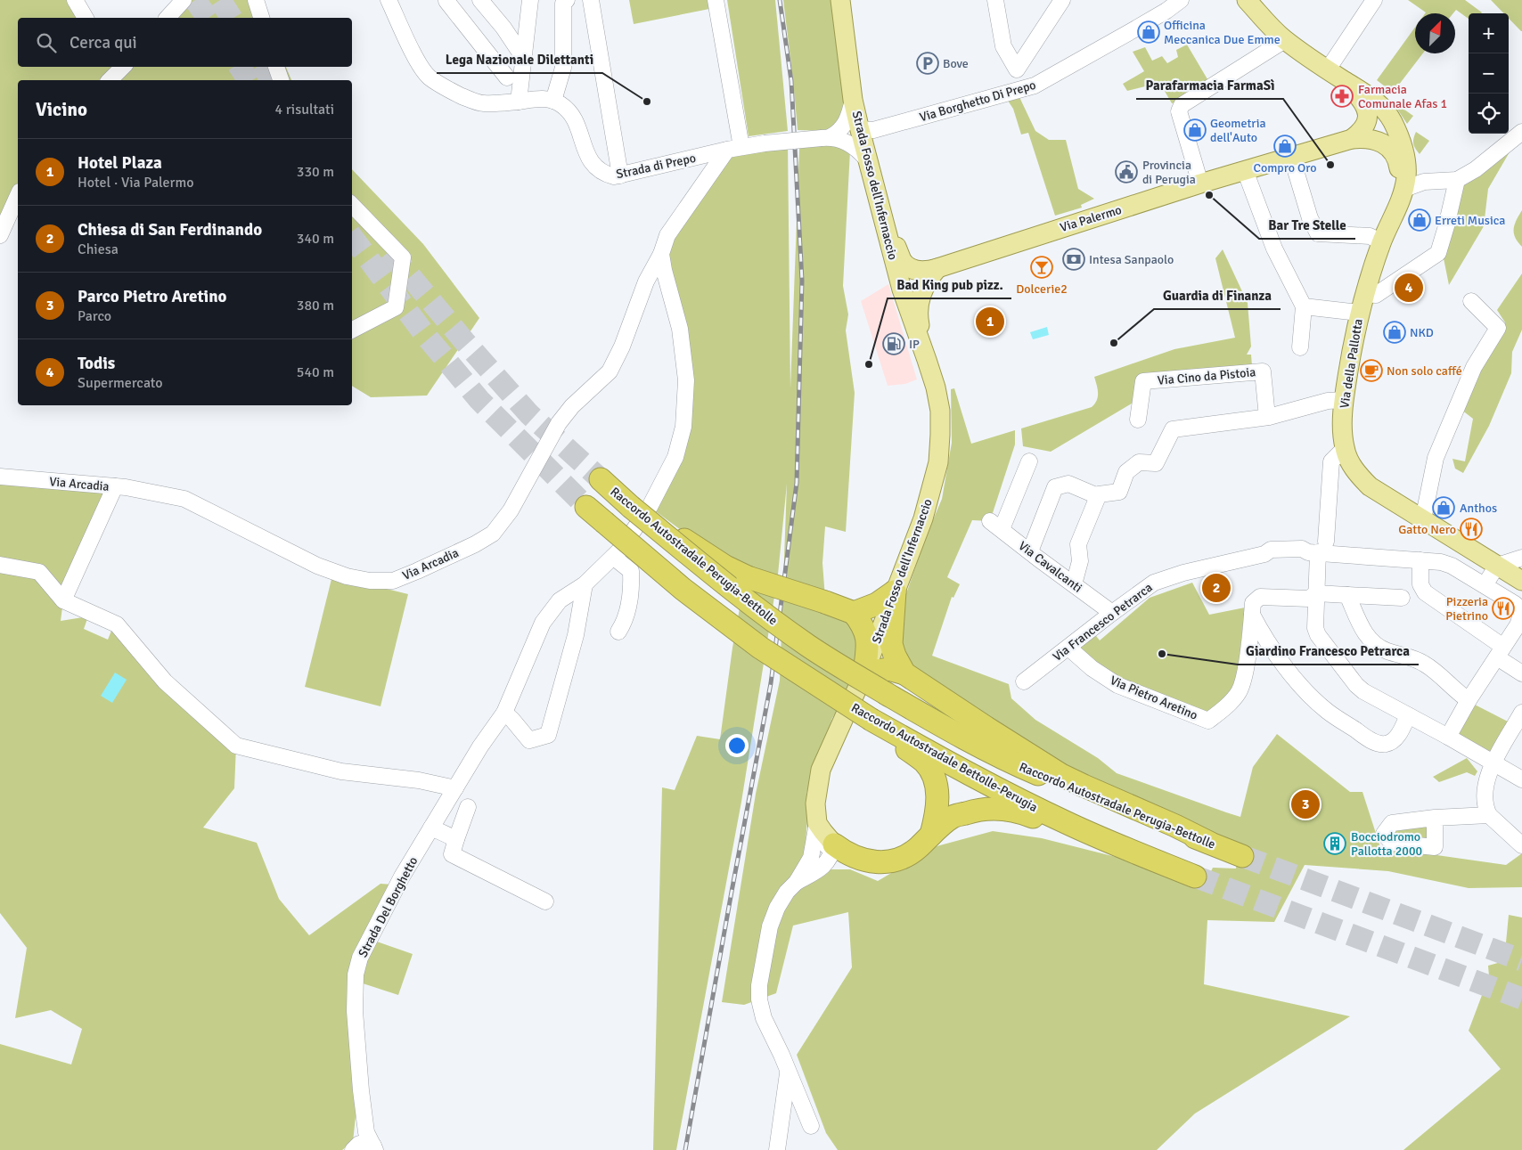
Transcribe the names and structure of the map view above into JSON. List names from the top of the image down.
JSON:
{
  "streets": {
    "highway": ["Raccordo Autostradale Perugia-Bettolle", "Raccordo Autostradale Bettolle-Perugia"],
    "main road": ["Strada Fosso dell'Infernaccio", "Via Palermo", "Via della Pallotta"],
    "street": [
      "Via Borghetto Di Prepo",
      "Strada di Prepo",
      "Via Cino da Pistoia",
      "Via Arcadia",
      "Via Cavalcanti",
      "Via Francesco Petrarca",
      "Via Pietro Aretino",
      "Strada Del Borghetto"
    ]
  },
  "crossings": [
    ["Via Borghetto Di Prepo", "Strada Fosso dell'Infernaccio"],
    ["Strada di Prepo", "Strada Fosso dell'Infernaccio"],
    ["Strada Fosso dell'Infernaccio", "Via Palermo"],
    ["Via Palermo", "Via della Pallotta"],
    ["Via Arcadia", "Strada Del Borghetto"],
    ["Via Cavalcanti", "Via Francesco Petrarca"],
    ["Via Francesco Petrarca", "Via Pietro Aretino"]
  ],
  "places": {
    "shop": [
      "Officina Meccanica Due Emme",
      "Geometria dell'Auto",
      "Compro Oro",
      "Erreti Musica",
      "NKD",
      "Anthos"
    ],
    "parking": ["Bove"],
    "pharmacy": ["Farmacia Comunale Afas 1"],
    "other": [
      "Lega Nazionale Dilettanti",
      "Parafarmacia FarmaSì",
      "Bar Tre Stelle",
      "Guardia di Finanza",
      "Bad King pub pizz.",
      "Giardino Francesco Petrarca"
    ],
    "public building": ["Provincia di Perugia"],
    "bank": ["Intesa Sanpaolo"],
    "bar": ["Dolcerie2"],
    "fuel station": ["IP"],
    "cafe": ["Non solo caffé"],
    "restaurant": ["Gatto Nero", "Pizzeria Pietrino"],
    "building": ["Bocciodromo Pallotta 2000"]
  },
  "north": "top right",
  "page": {
    "map_buttons": ["+", "−"],
    "search": "Cerca qui",
    "heading": ["Vicino", "4 risultati"],
    "list": [
      {
        "mark": "1",
        "name": "Hotel Plaza",
        "note": "Hotel · Via Palermo",
        "value": "330 m"
      },
      {
        "mark": "2",
        "name": "Chiesa di San Ferdinando",
        "note": "Chiesa",
        "value": "340 m"
      },
      {
        "mark": "3",
        "name": "Parco Pietro Aretino",
        "note": "Parco",
        "value": "380 m"
      },
      {
        "mark": "4",
        "name": "Todis",
        "note": "Supermercato",
        "value": "540 m"
      }
    ],
    "pins": [
      "4",
      "1",
      "2",
      "3"
    ]
  }
}
